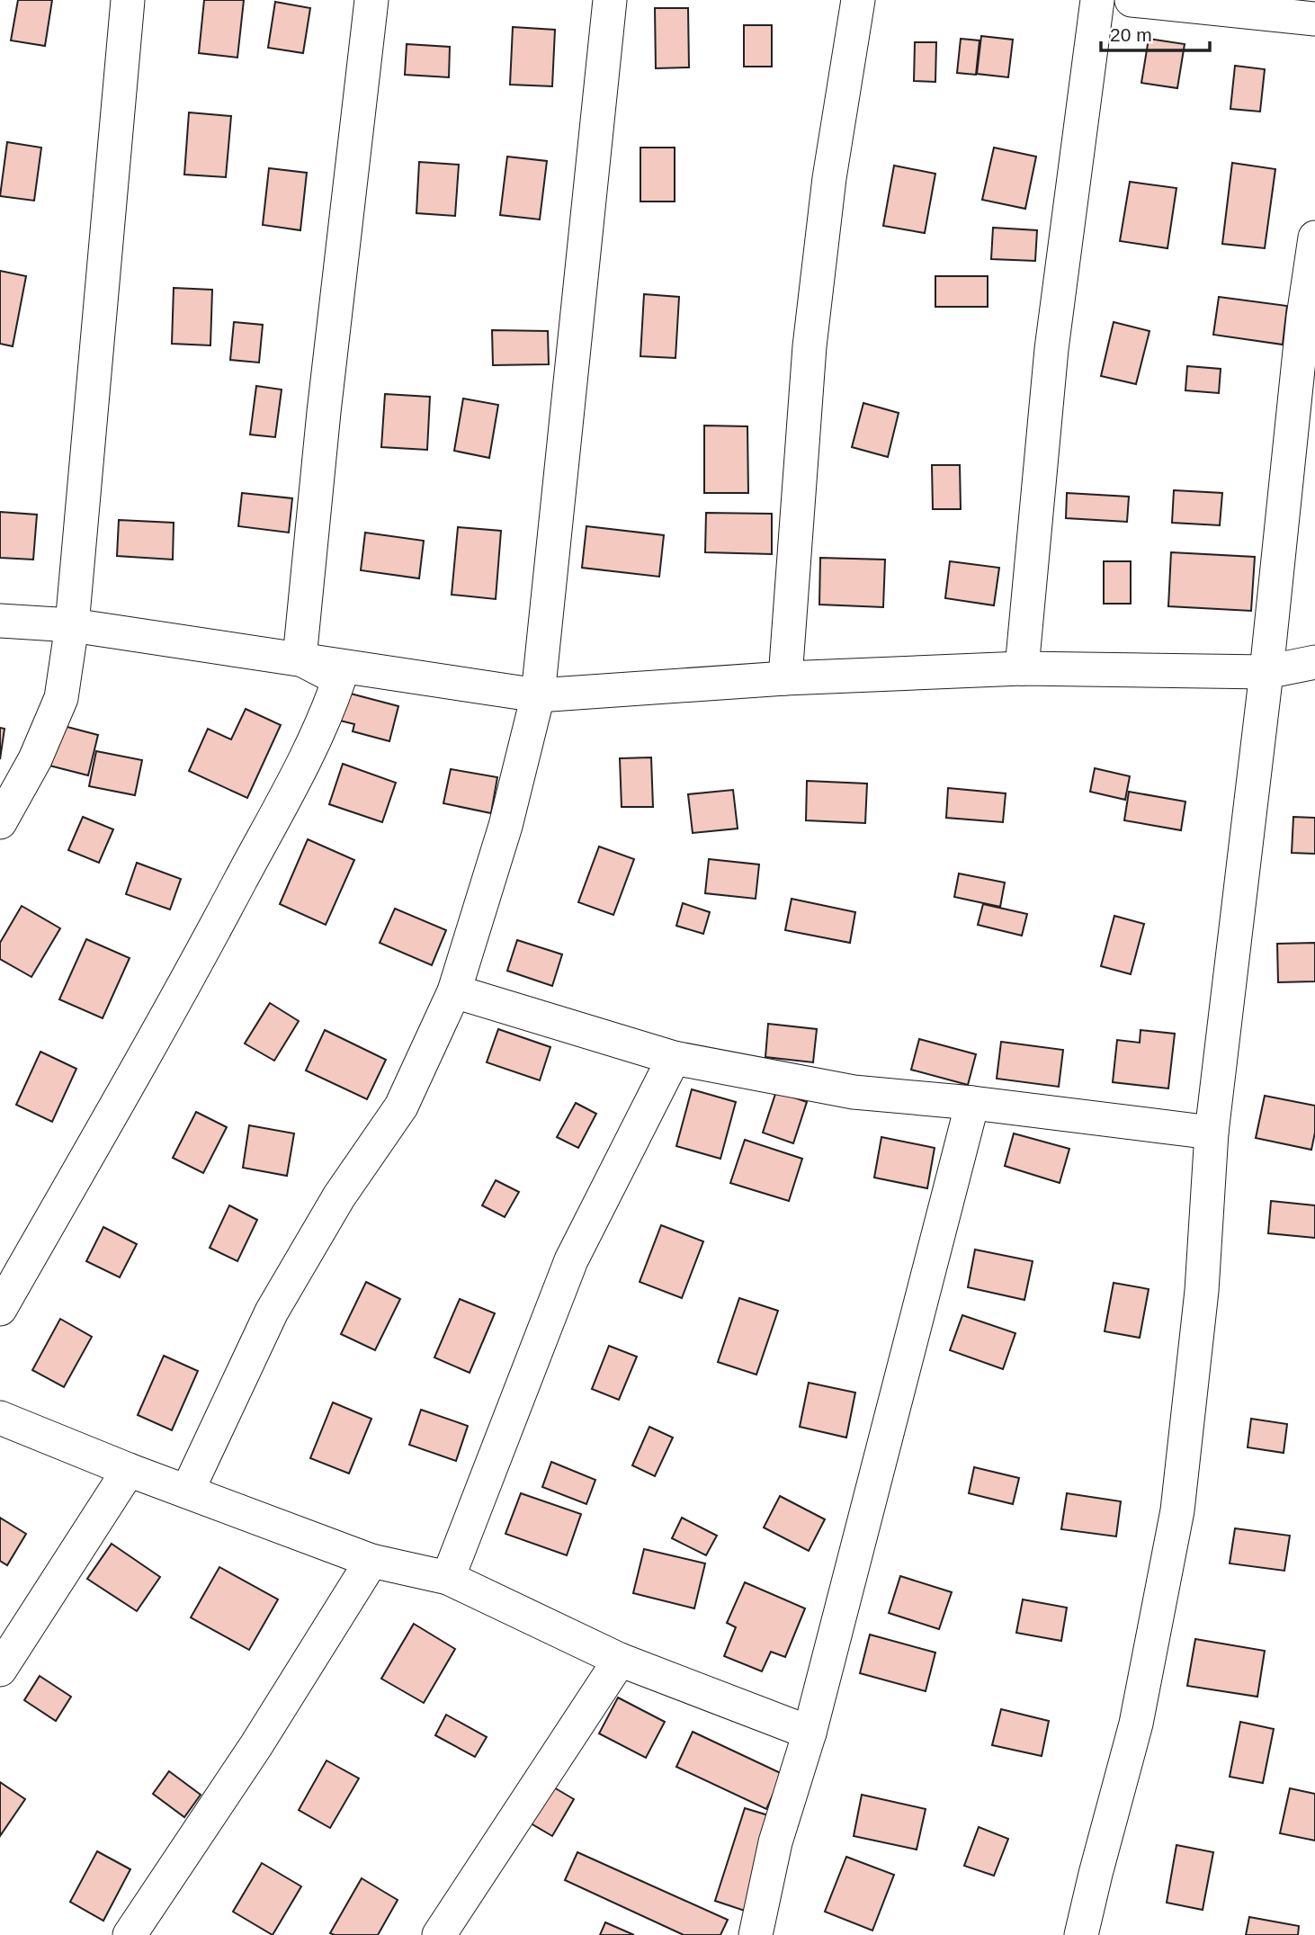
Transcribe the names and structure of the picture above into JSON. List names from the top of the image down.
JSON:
{
  "scale_bar": "20 m"
}
